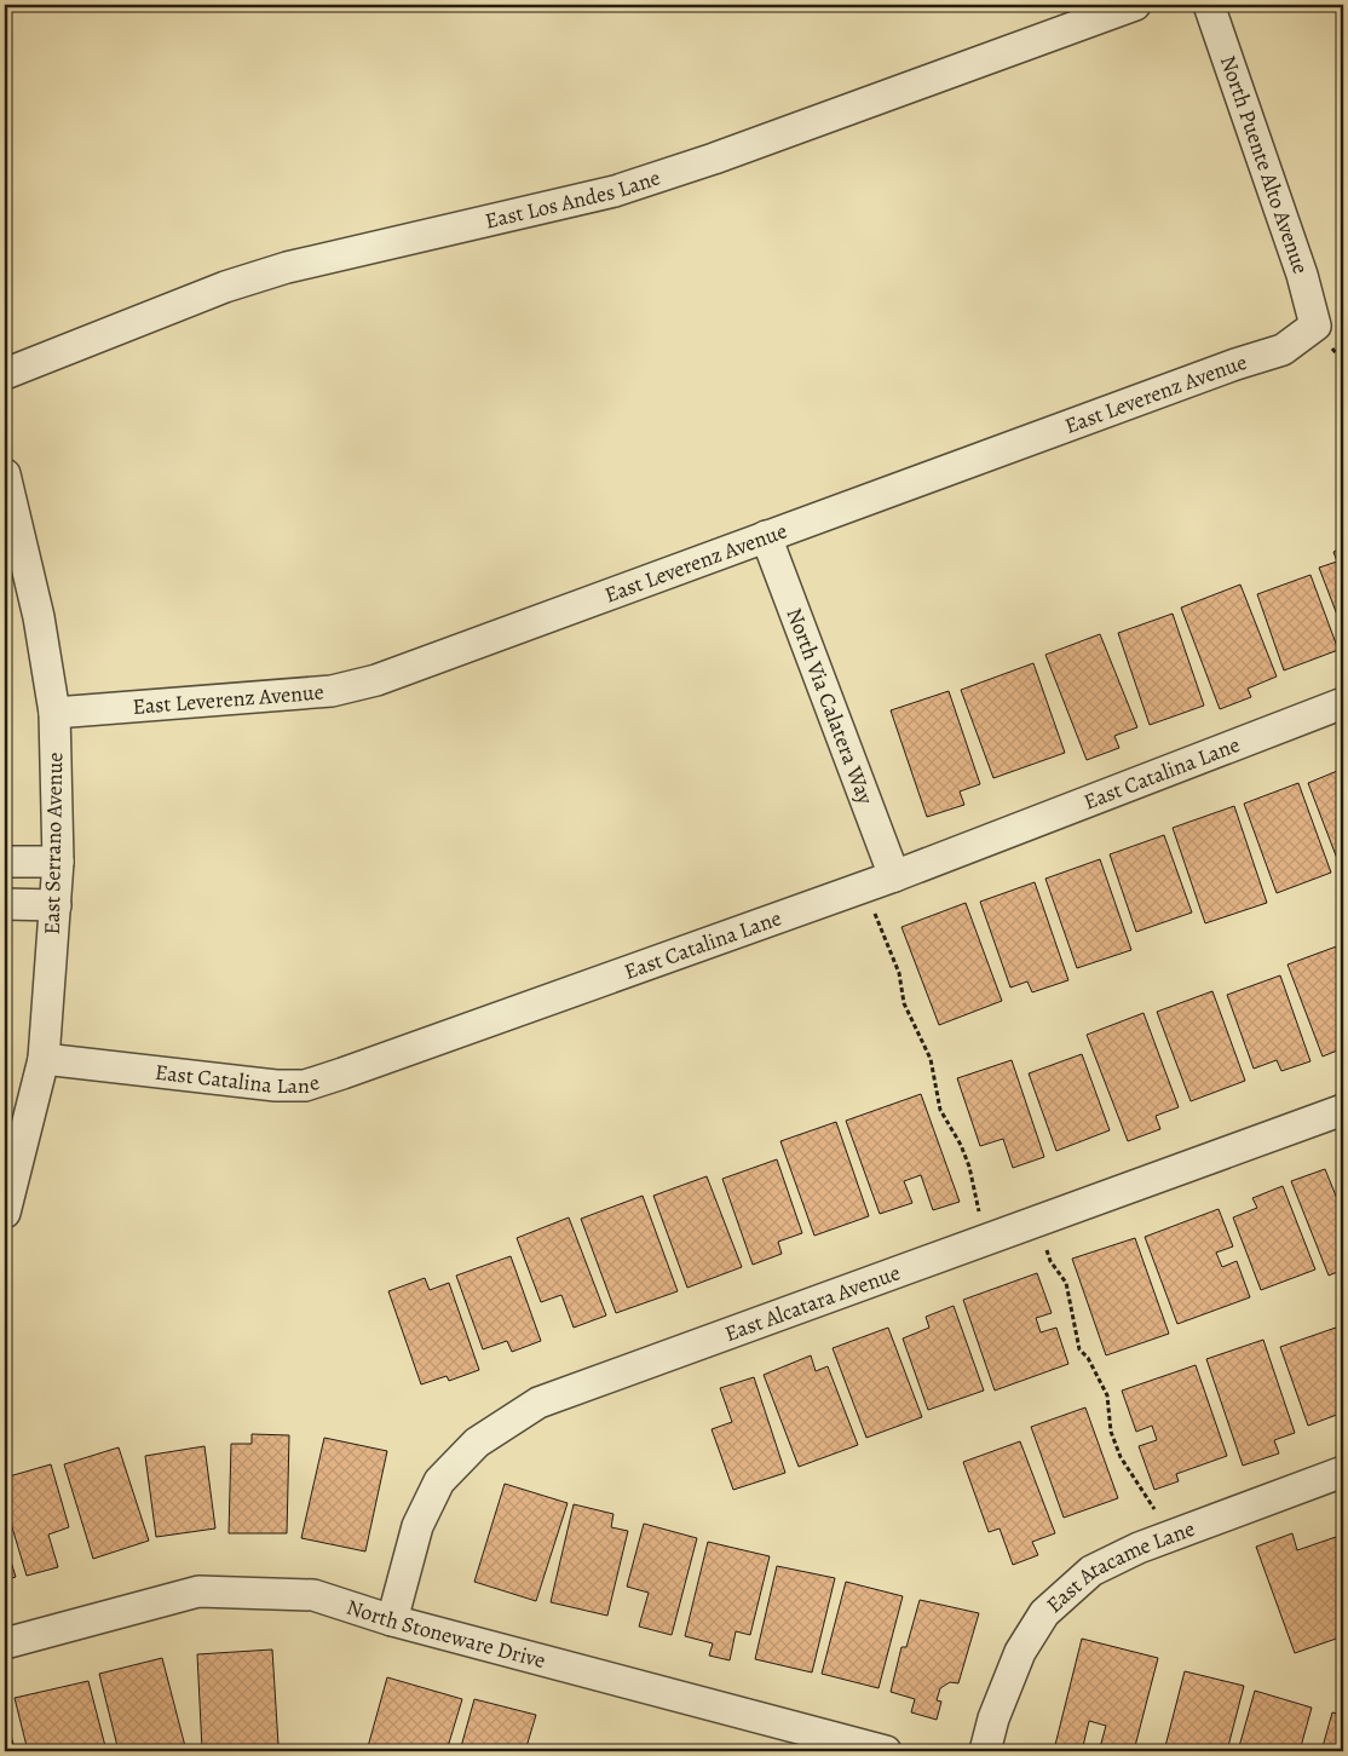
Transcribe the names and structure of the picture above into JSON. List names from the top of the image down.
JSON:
{
  "streets": {
    "street": [
      "North Puente Alto Avenue",
      "East Los Andes Lane",
      "East Leverenz Avenue",
      "North Via Calatera Way",
      "East Catalina Lane",
      "East Serrano Avenue",
      "East Alcatara Avenue",
      "East Atacame Lane",
      "North Stoneware Drive"
    ]
  },
  "crossings": [
    ["North Puente Alto Avenue", "East Leverenz Avenue"],
    ["East Leverenz Avenue", "North Via Calatera Way"],
    ["East Leverenz Avenue", "East Serrano Avenue"],
    ["North Via Calatera Way", "East Catalina Lane"],
    ["East Catalina Lane", "East Serrano Avenue"],
    ["East Alcatara Avenue", "North Stoneware Drive"]
  ]
}
